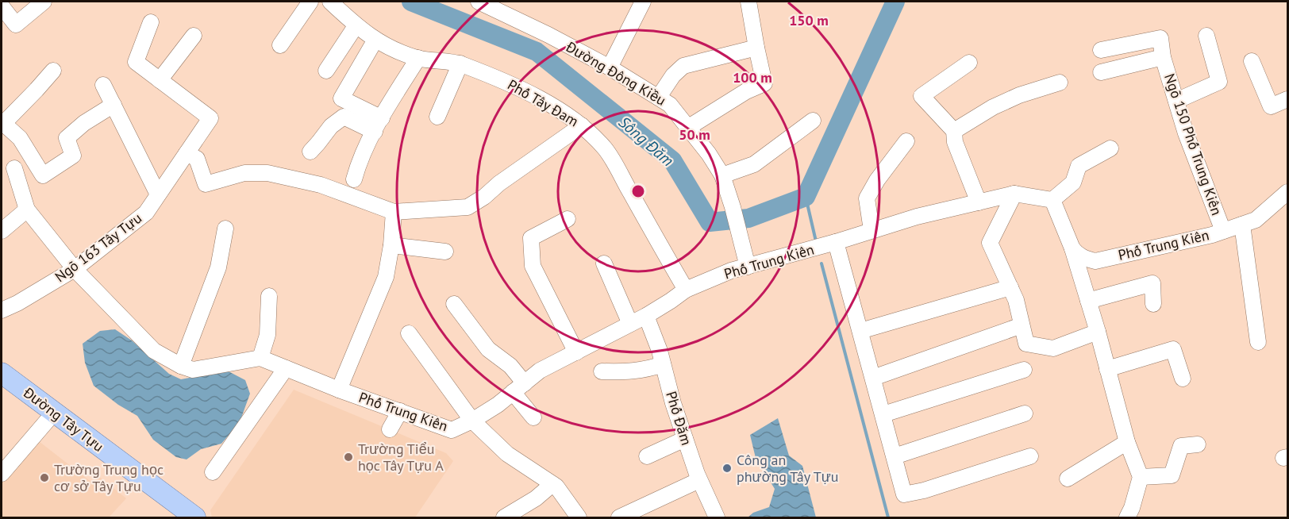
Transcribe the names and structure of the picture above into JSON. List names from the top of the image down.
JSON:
{
  "streets": {
    "main road": ["Đường Tây Tựu"],
    "street": [
      "Đường Đông Kiều",
      "Phố Tây Đam",
      "Ngõ 150 Phố Trung Kiên",
      "Phố Trung Kiên",
      "Ngõ 163 Tây Tựu",
      "Phố Đăm"
    ]
  },
  "crossings": [
    ["Đường Đông Kiều", "Phố Trung Kiên"],
    ["Phố Tây Đam", "Phố Trung Kiên"],
    ["Ngõ 150 Phố Trung Kiên", "Phố Trung Kiên"],
    ["Phố Trung Kiên", "Phố Đăm"]
  ],
  "water": ["Sông Đăm"],
  "places": ["Trường Tiểu học Tây Tựu A", "Công an phường Tây Tựu", "Trường Trung học cơ sở Tây Tựu"],
  "rings": ["150 m", "100 m", "50 m"]
}
